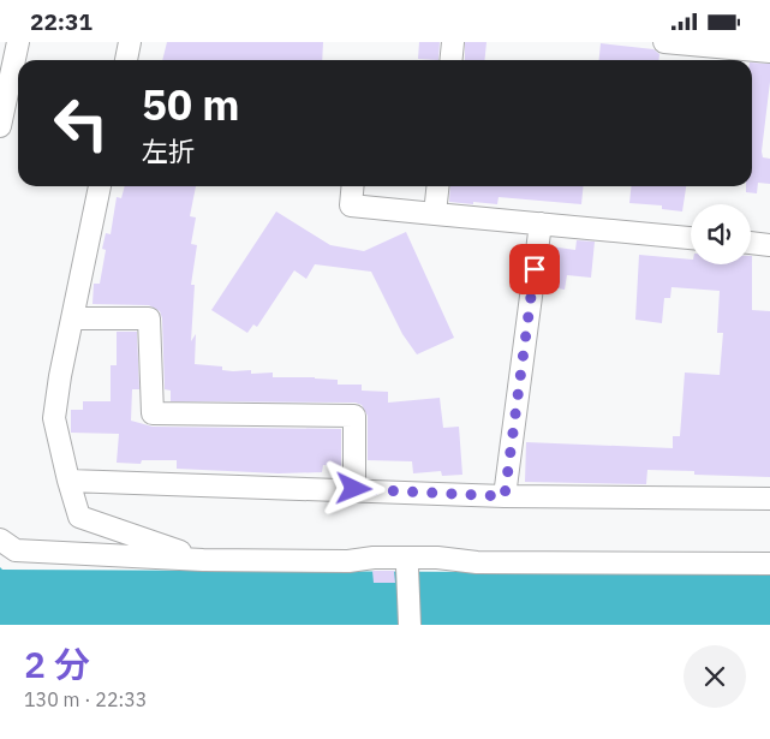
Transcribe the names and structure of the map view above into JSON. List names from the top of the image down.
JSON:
{
  "page": {
    "status": "22:31",
    "turn": ["50 m", "左折"],
    "heading": ["2 分", "130 m · 22:33"]
  }
}
